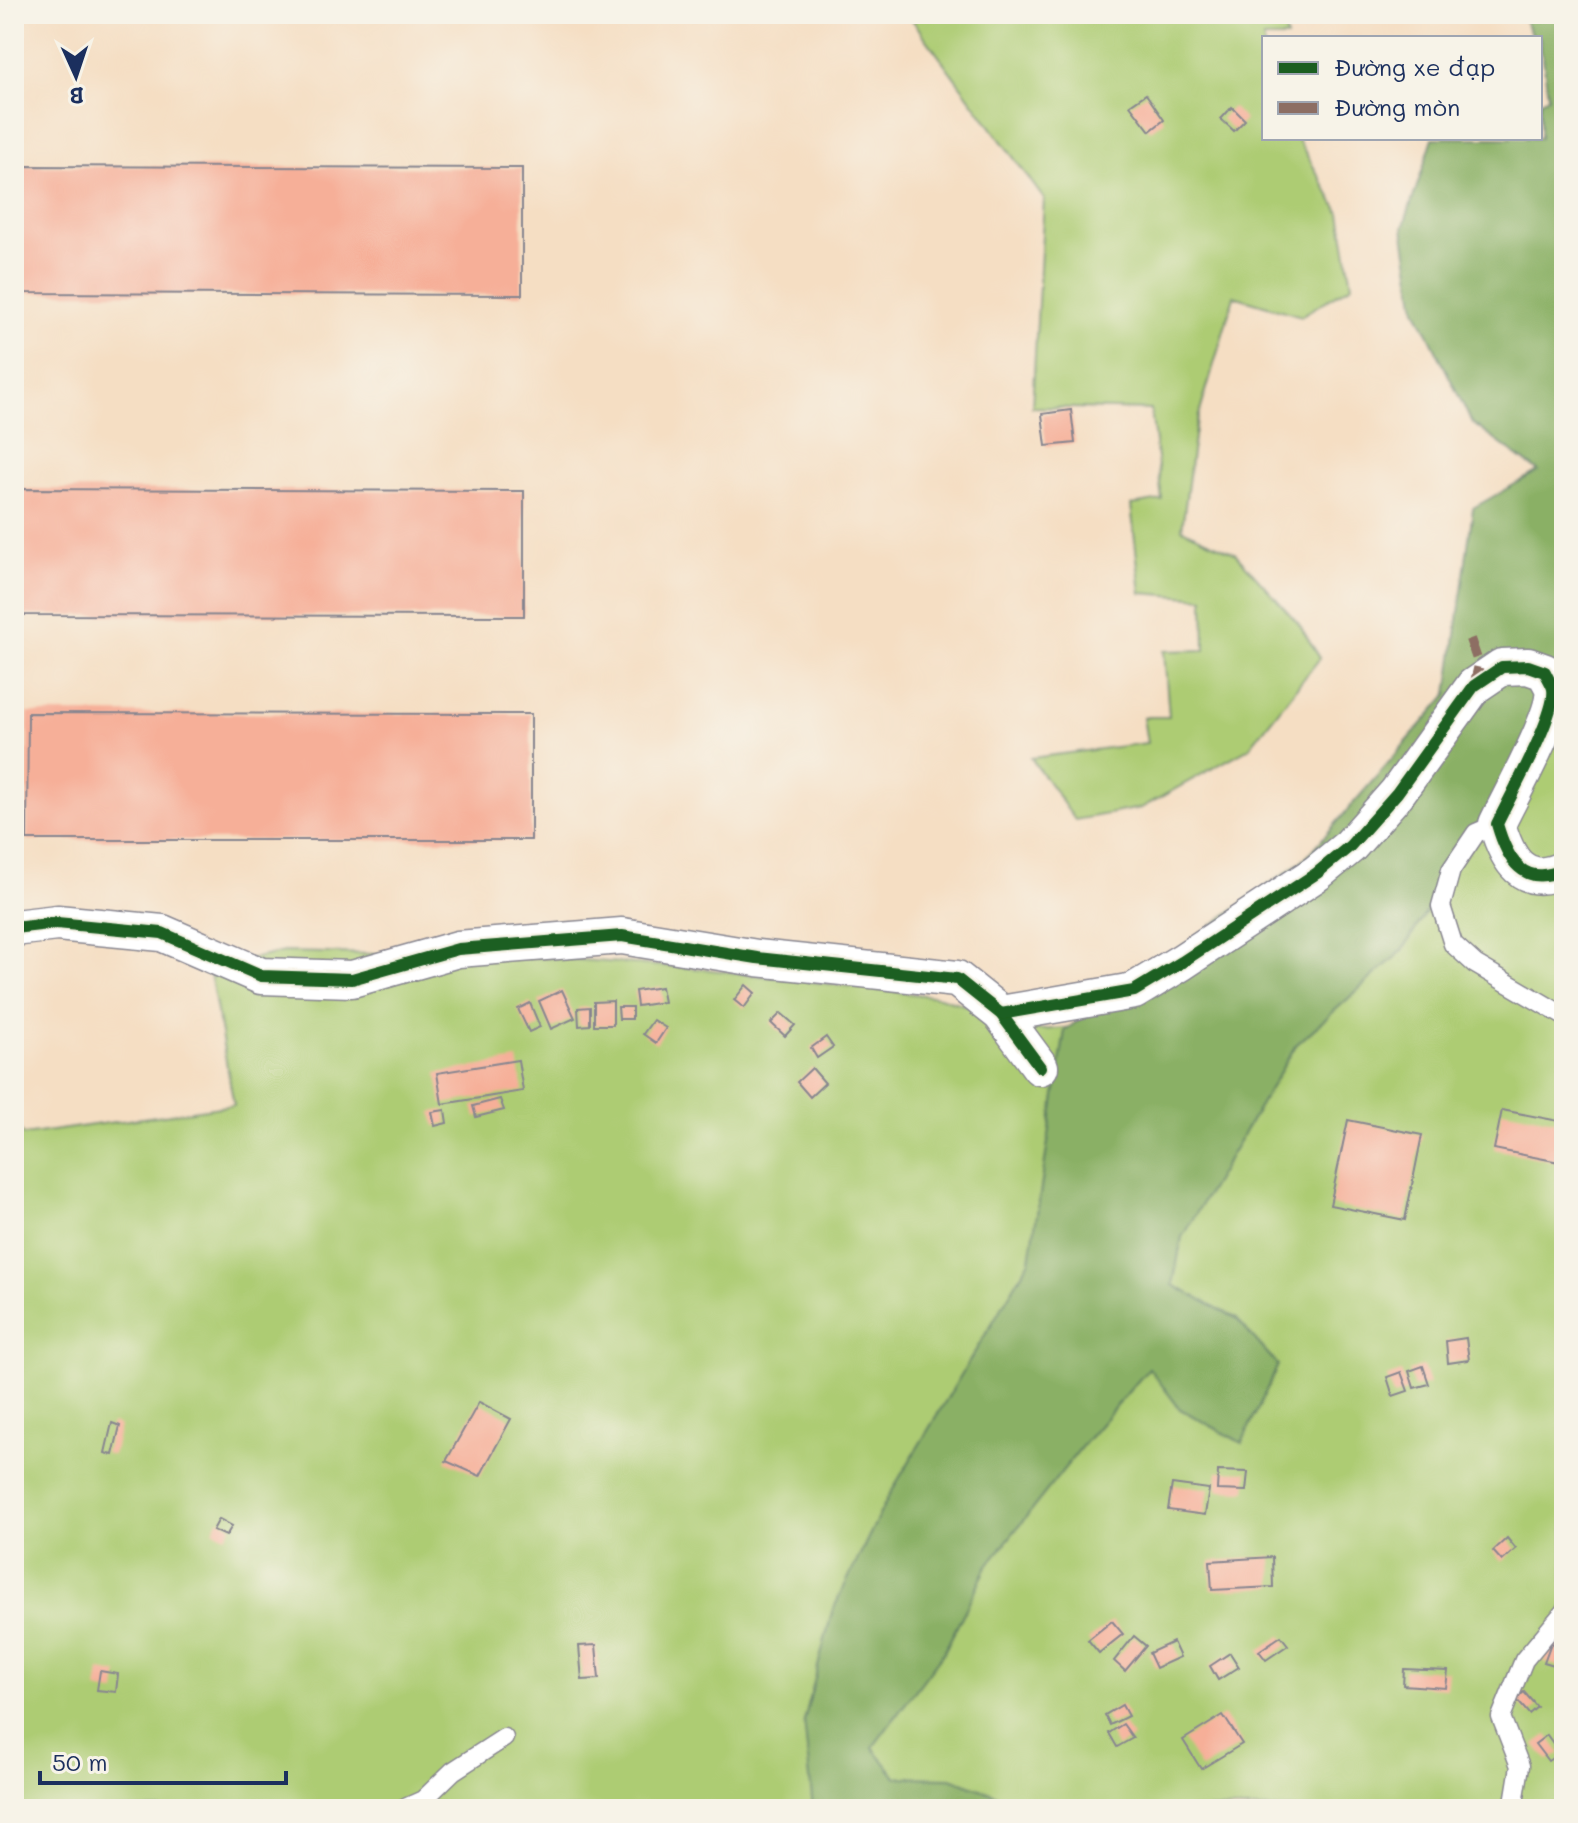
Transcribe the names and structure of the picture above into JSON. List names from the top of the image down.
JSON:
{
  "legend": ["Đường xe đạp", "Đường mòn"],
  "scale_bar": "50 m",
  "north": "bottom"
}
